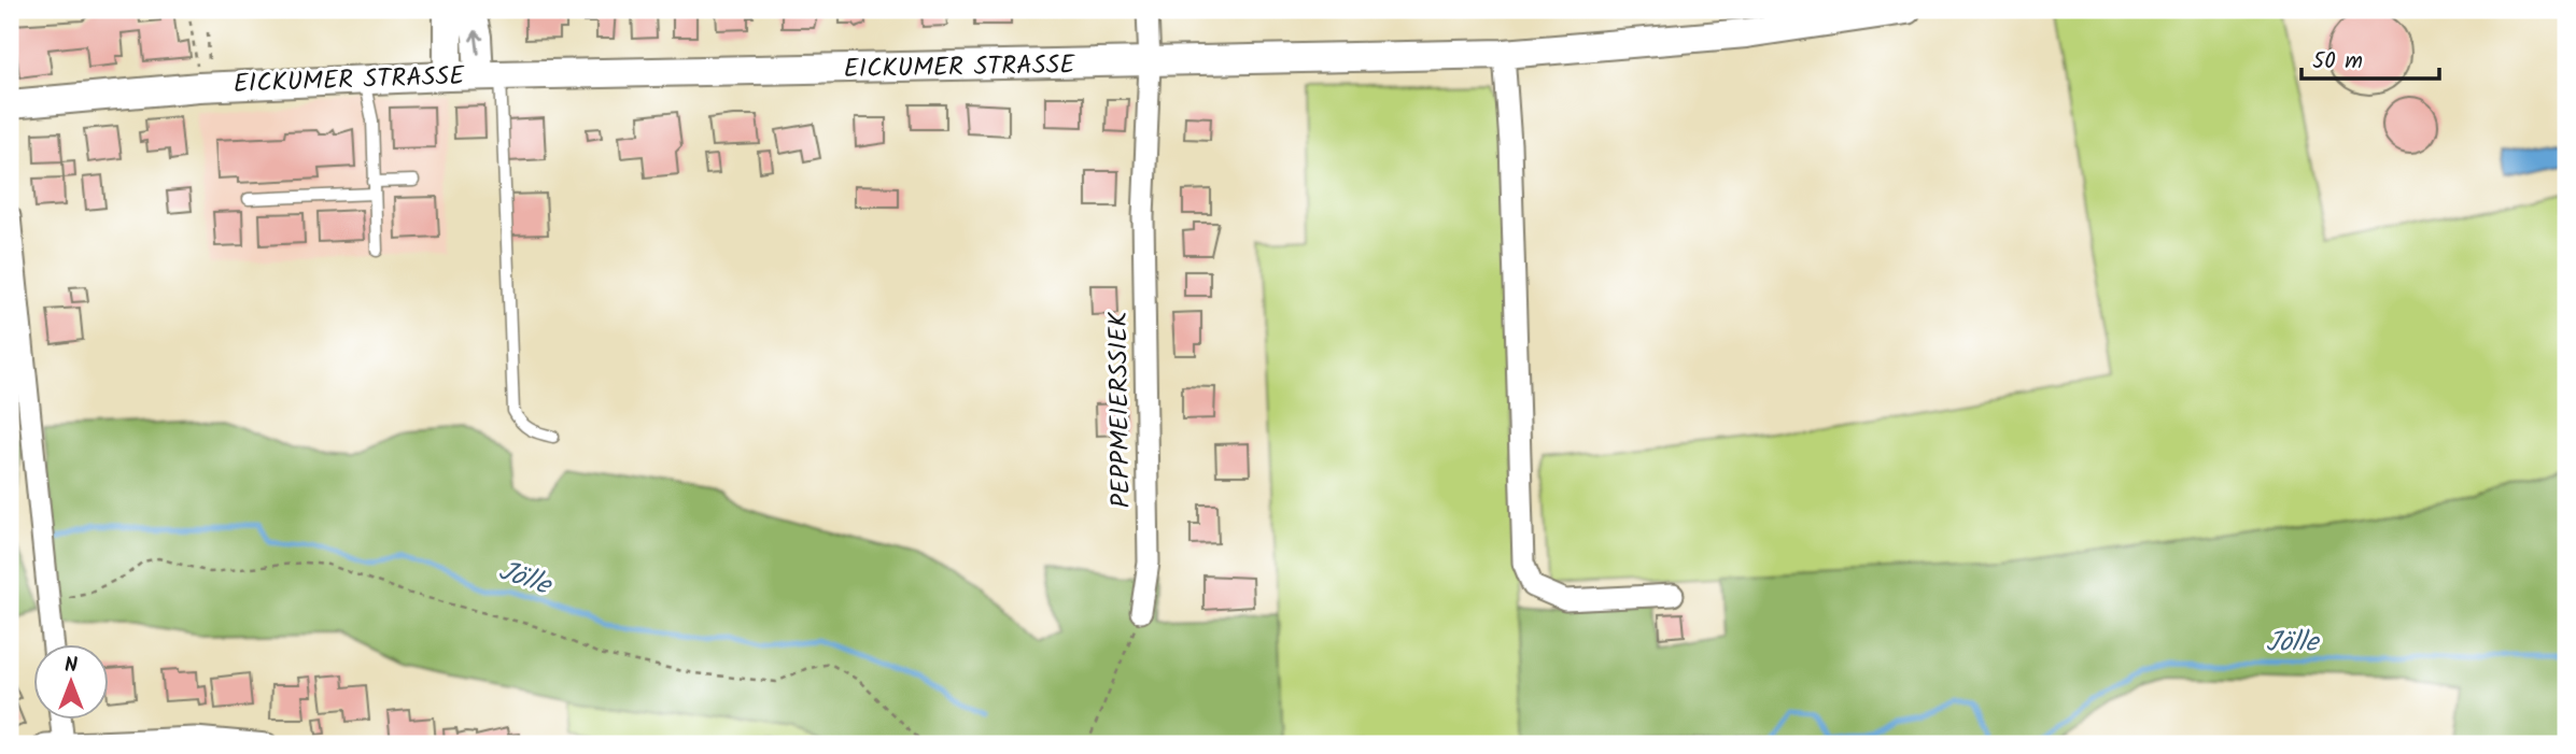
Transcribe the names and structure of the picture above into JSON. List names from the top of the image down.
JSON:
{
  "streets": {
    "main road": ["EICKUMER STRASSE"],
    "street": ["PEPPMEIERSSIEK"]
  },
  "crossings": [
    ["EICKUMER STRASSE", "PEPPMEIERSSIEK"]
  ],
  "water": ["Jölle"],
  "scale_bar": "50 m",
  "north": "top"
}
